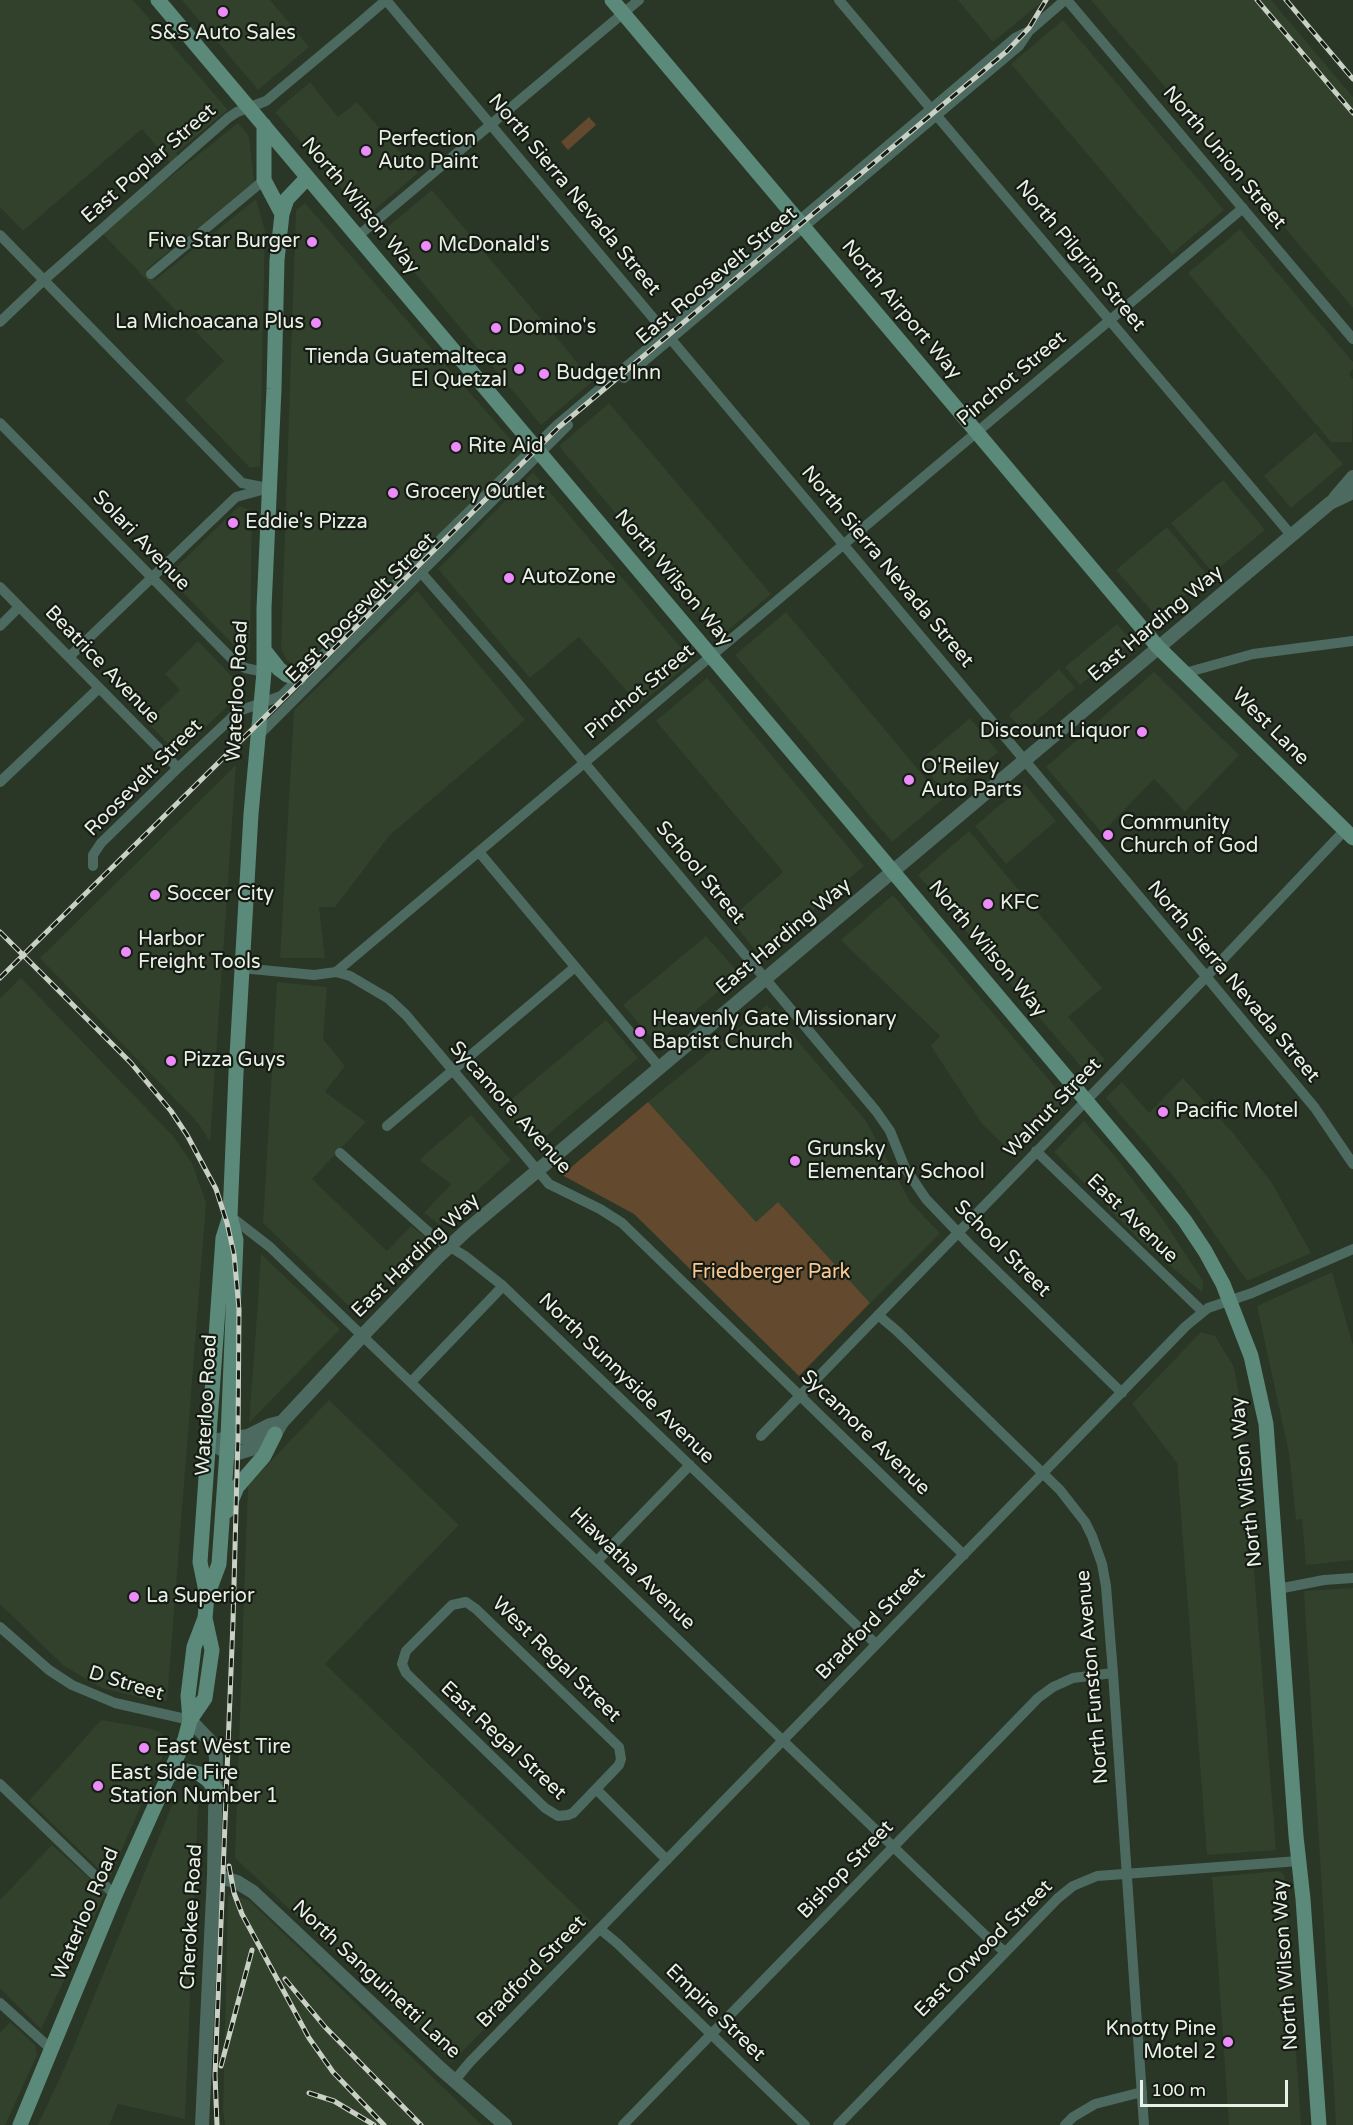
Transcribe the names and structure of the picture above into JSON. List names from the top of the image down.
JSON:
{
  "streets": {
    "main road": [
      "North Wilson Way",
      "North Airport Way",
      "Waterloo Road",
      "West Lane"
    ],
    "street": [
      "North Union Street",
      "East Poplar Street",
      "North Sierra Nevada Street",
      "North Pilgrim Street",
      "East Roosevelt Street",
      "Pinchot Street",
      "Solari Avenue",
      "East Harding Way",
      "Beatrice Avenue",
      "Roosevelt Street",
      "School Street",
      "Sycamore Avenue",
      "Walnut Street",
      "East Avenue",
      "North Sunnyside Avenue",
      "Hiawatha Avenue",
      "Bradford Street",
      "West Regal Street",
      "North Funston Avenue",
      "D Street",
      "East Regal Street",
      "Bishop Street",
      "Cherokee Road",
      "East Orwood Street",
      "North Sanguinetti Lane",
      "Empire Street"
    ]
  },
  "crossings": [
    ["North Union Street", "East Roosevelt Street"],
    ["North Union Street", "Pinchot Street"],
    ["East Poplar Street", "North Sierra Nevada Street"],
    ["East Poplar Street", "North Wilson Way"],
    ["North Sierra Nevada Street", "East Roosevelt Street"],
    ["North Sierra Nevada Street", "Pinchot Street"],
    ["North Sierra Nevada Street", "East Harding Way"],
    ["North Sierra Nevada Street", "Walnut Street"],
    ["North Wilson Way", "East Roosevelt Street"],
    ["North Wilson Way", "Pinchot Street"],
    ["North Wilson Way", "East Harding Way"],
    ["North Wilson Way", "Waterloo Road"],
    ["North Wilson Way", "Walnut Street"],
    ["North Wilson Way", "Bradford Street"],
    ["North Wilson Way", "East Orwood Street"],
    ["North Pilgrim Street", "East Roosevelt Street"],
    ["North Pilgrim Street", "Pinchot Street"],
    ["North Pilgrim Street", "East Harding Way"],
    ["East Roosevelt Street", "North Airport Way"],
    ["East Roosevelt Street", "Waterloo Road"],
    ["East Roosevelt Street", "Roosevelt Street"],
    ["East Roosevelt Street", "School Street"],
    ["North Airport Way", "Pinchot Street"],
    ["North Airport Way", "East Harding Way"],
    ["North Airport Way", "West Lane"],
    ["Pinchot Street", "School Street"],
    ["Pinchot Street", "Sycamore Avenue"],
    ["Solari Avenue", "Waterloo Road"],
    ["East Harding Way", "Waterloo Road"],
    ["East Harding Way", "West Lane"],
    ["East Harding Way", "School Street"],
    ["East Harding Way", "Sycamore Avenue"],
    ["East Harding Way", "North Sunnyside Avenue"],
    ["East Harding Way", "Hiawatha Avenue"],
    ["Beatrice Avenue", "Roosevelt Street"],
    ["Waterloo Road", "Roosevelt Street"],
    ["Waterloo Road", "Sycamore Avenue"],
    ["Waterloo Road", "Hiawatha Avenue"],
    ["Waterloo Road", "D Street"],
    ["Waterloo Road", "Cherokee Road"],
    ["West Lane", "Walnut Street"],
    ["School Street", "Walnut Street"],
    ["School Street", "Bradford Street"],
    ["Sycamore Avenue", "Walnut Street"],
    ["Sycamore Avenue", "Bradford Street"],
    ["Walnut Street", "East Avenue"],
    ["Walnut Street", "North Funston Avenue"],
    ["East Avenue", "Bradford Street"],
    ["North Sunnyside Avenue", "Bradford Street"],
    ["Hiawatha Avenue", "Bradford Street"],
    ["Hiawatha Avenue", "Bishop Street"],
    ["Hiawatha Avenue", "East Orwood Street"],
    ["Bradford Street", "North Funston Avenue"],
    ["Bradford Street", "East Regal Street"],
    ["Bradford Street", "North Sanguinetti Lane"],
    ["Bradford Street", "Empire Street"],
    ["West Regal Street", "East Regal Street"],
    ["North Funston Avenue", "Bishop Street"],
    ["North Funston Avenue", "East Orwood Street"],
    ["D Street", "Cherokee Road"],
    ["Bishop Street", "Empire Street"],
    ["Cherokee Road", "North Sanguinetti Lane"]
  ],
  "parks": ["Friedberger Park"],
  "places": [
    "S&S Auto Sales",
    "Perfection Auto Paint",
    "Five Star Burger",
    "McDonald's",
    "La Michoacana Plus",
    "Domino's",
    "Tienda Guatemalteca El Quetzal",
    "Budget Inn",
    "Rite Aid",
    "Grocery Outlet",
    "Eddie's Pizza",
    "AutoZone",
    "Discount Liquor",
    "O'Reiley Auto Parts",
    "Community Church of God",
    "Soccer City",
    "KFC",
    "Harbor Freight Tools",
    "Heavenly Gate Missionary Baptist Church",
    "Pizza Guys",
    "Pacific Motel",
    "Grunsky Elementary School",
    "La Superior",
    "East West Tire",
    "East Side Fire Station Number 1",
    "Knotty Pine Motel 2"
  ],
  "scale_bar": "100 m"
}
